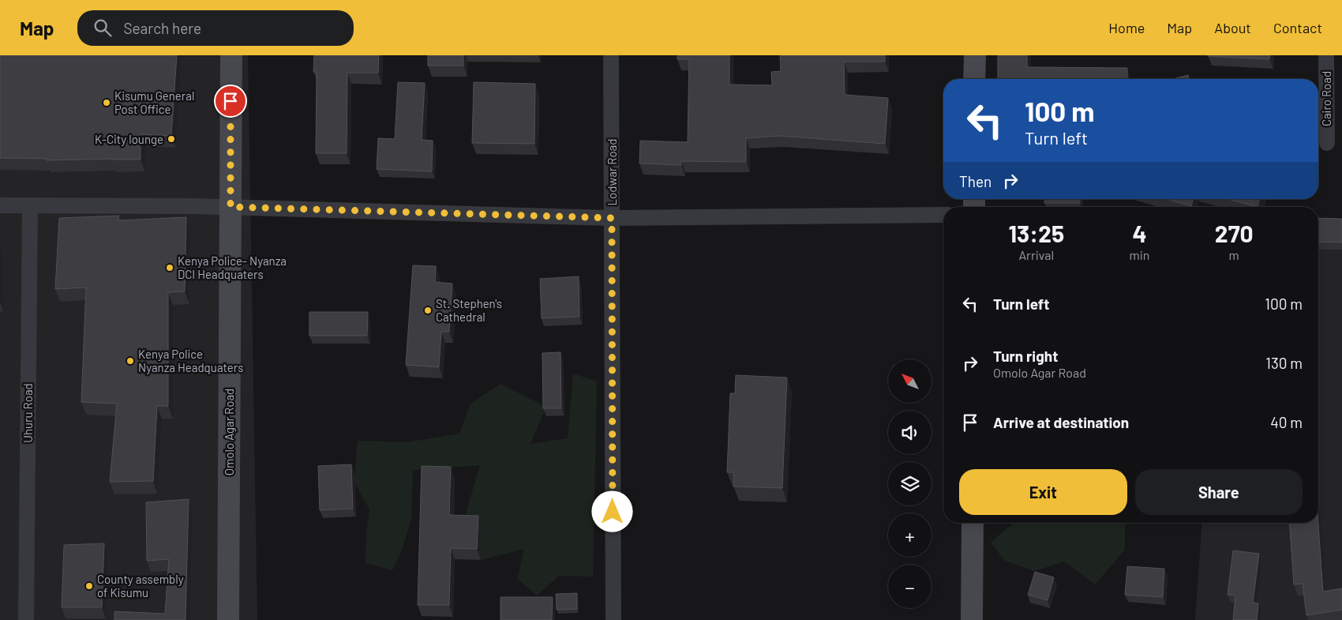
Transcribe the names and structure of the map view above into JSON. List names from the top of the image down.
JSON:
{
  "streets": {
    "main road": ["Omolo Agar Road"],
    "street": ["Cairo Road", "Lodwar Road", "Uhuru Road"]
  },
  "places": [
    "Kisumu General Post Office",
    "K-City lounge",
    "Kenya Police- Nyanza DCI Headquaters",
    "St. Stephen's Cathedral",
    "Kenya Police Nyanza Headquaters",
    "County assembly of Kisumu"
  ],
  "north": "top left",
  "page": {
    "header": "Map",
    "search": "Search here",
    "nav": [
      "Home",
      "Map",
      "About",
      "Contact"
    ],
    "turn": ["100 m", "Turn left"],
    "then": "Then",
    "eta": [
      "13:25",
      "Arrival",
      "4",
      "min",
      "270",
      "m"
    ],
    "list": [
      {
        "name": "Turn left",
        "value": "100 m"
      },
      {
        "name": "Turn right",
        "note": "Omolo Agar Road",
        "value": "130 m"
      },
      {
        "name": "Arrive at destination",
        "value": "40 m"
      }
    ],
    "map_buttons": ["+", "−"],
    "buttons": ["Exit", "Share"]
  }
}
